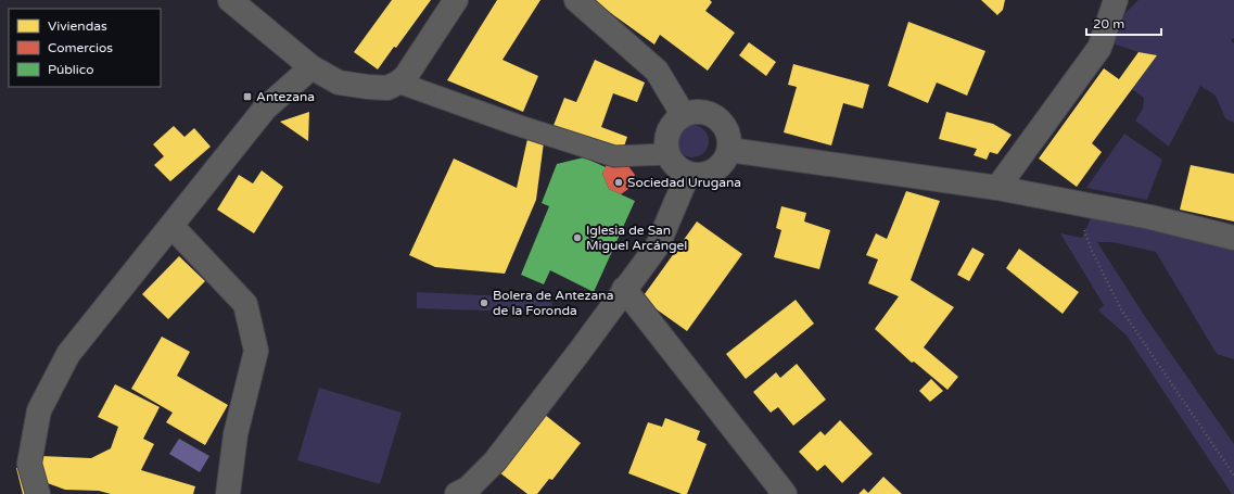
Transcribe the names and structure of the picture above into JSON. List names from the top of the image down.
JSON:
{
  "places": {
    "transit": ["Antezana"],
    "other": ["Sociedad Urugana", "Iglesia de San Miguel Arcángel", "Bolera de Antezana de la Foronda"]
  },
  "legend": ["Viviendas", "Comercios", "Público"],
  "scale_bar": "20 m"
}
